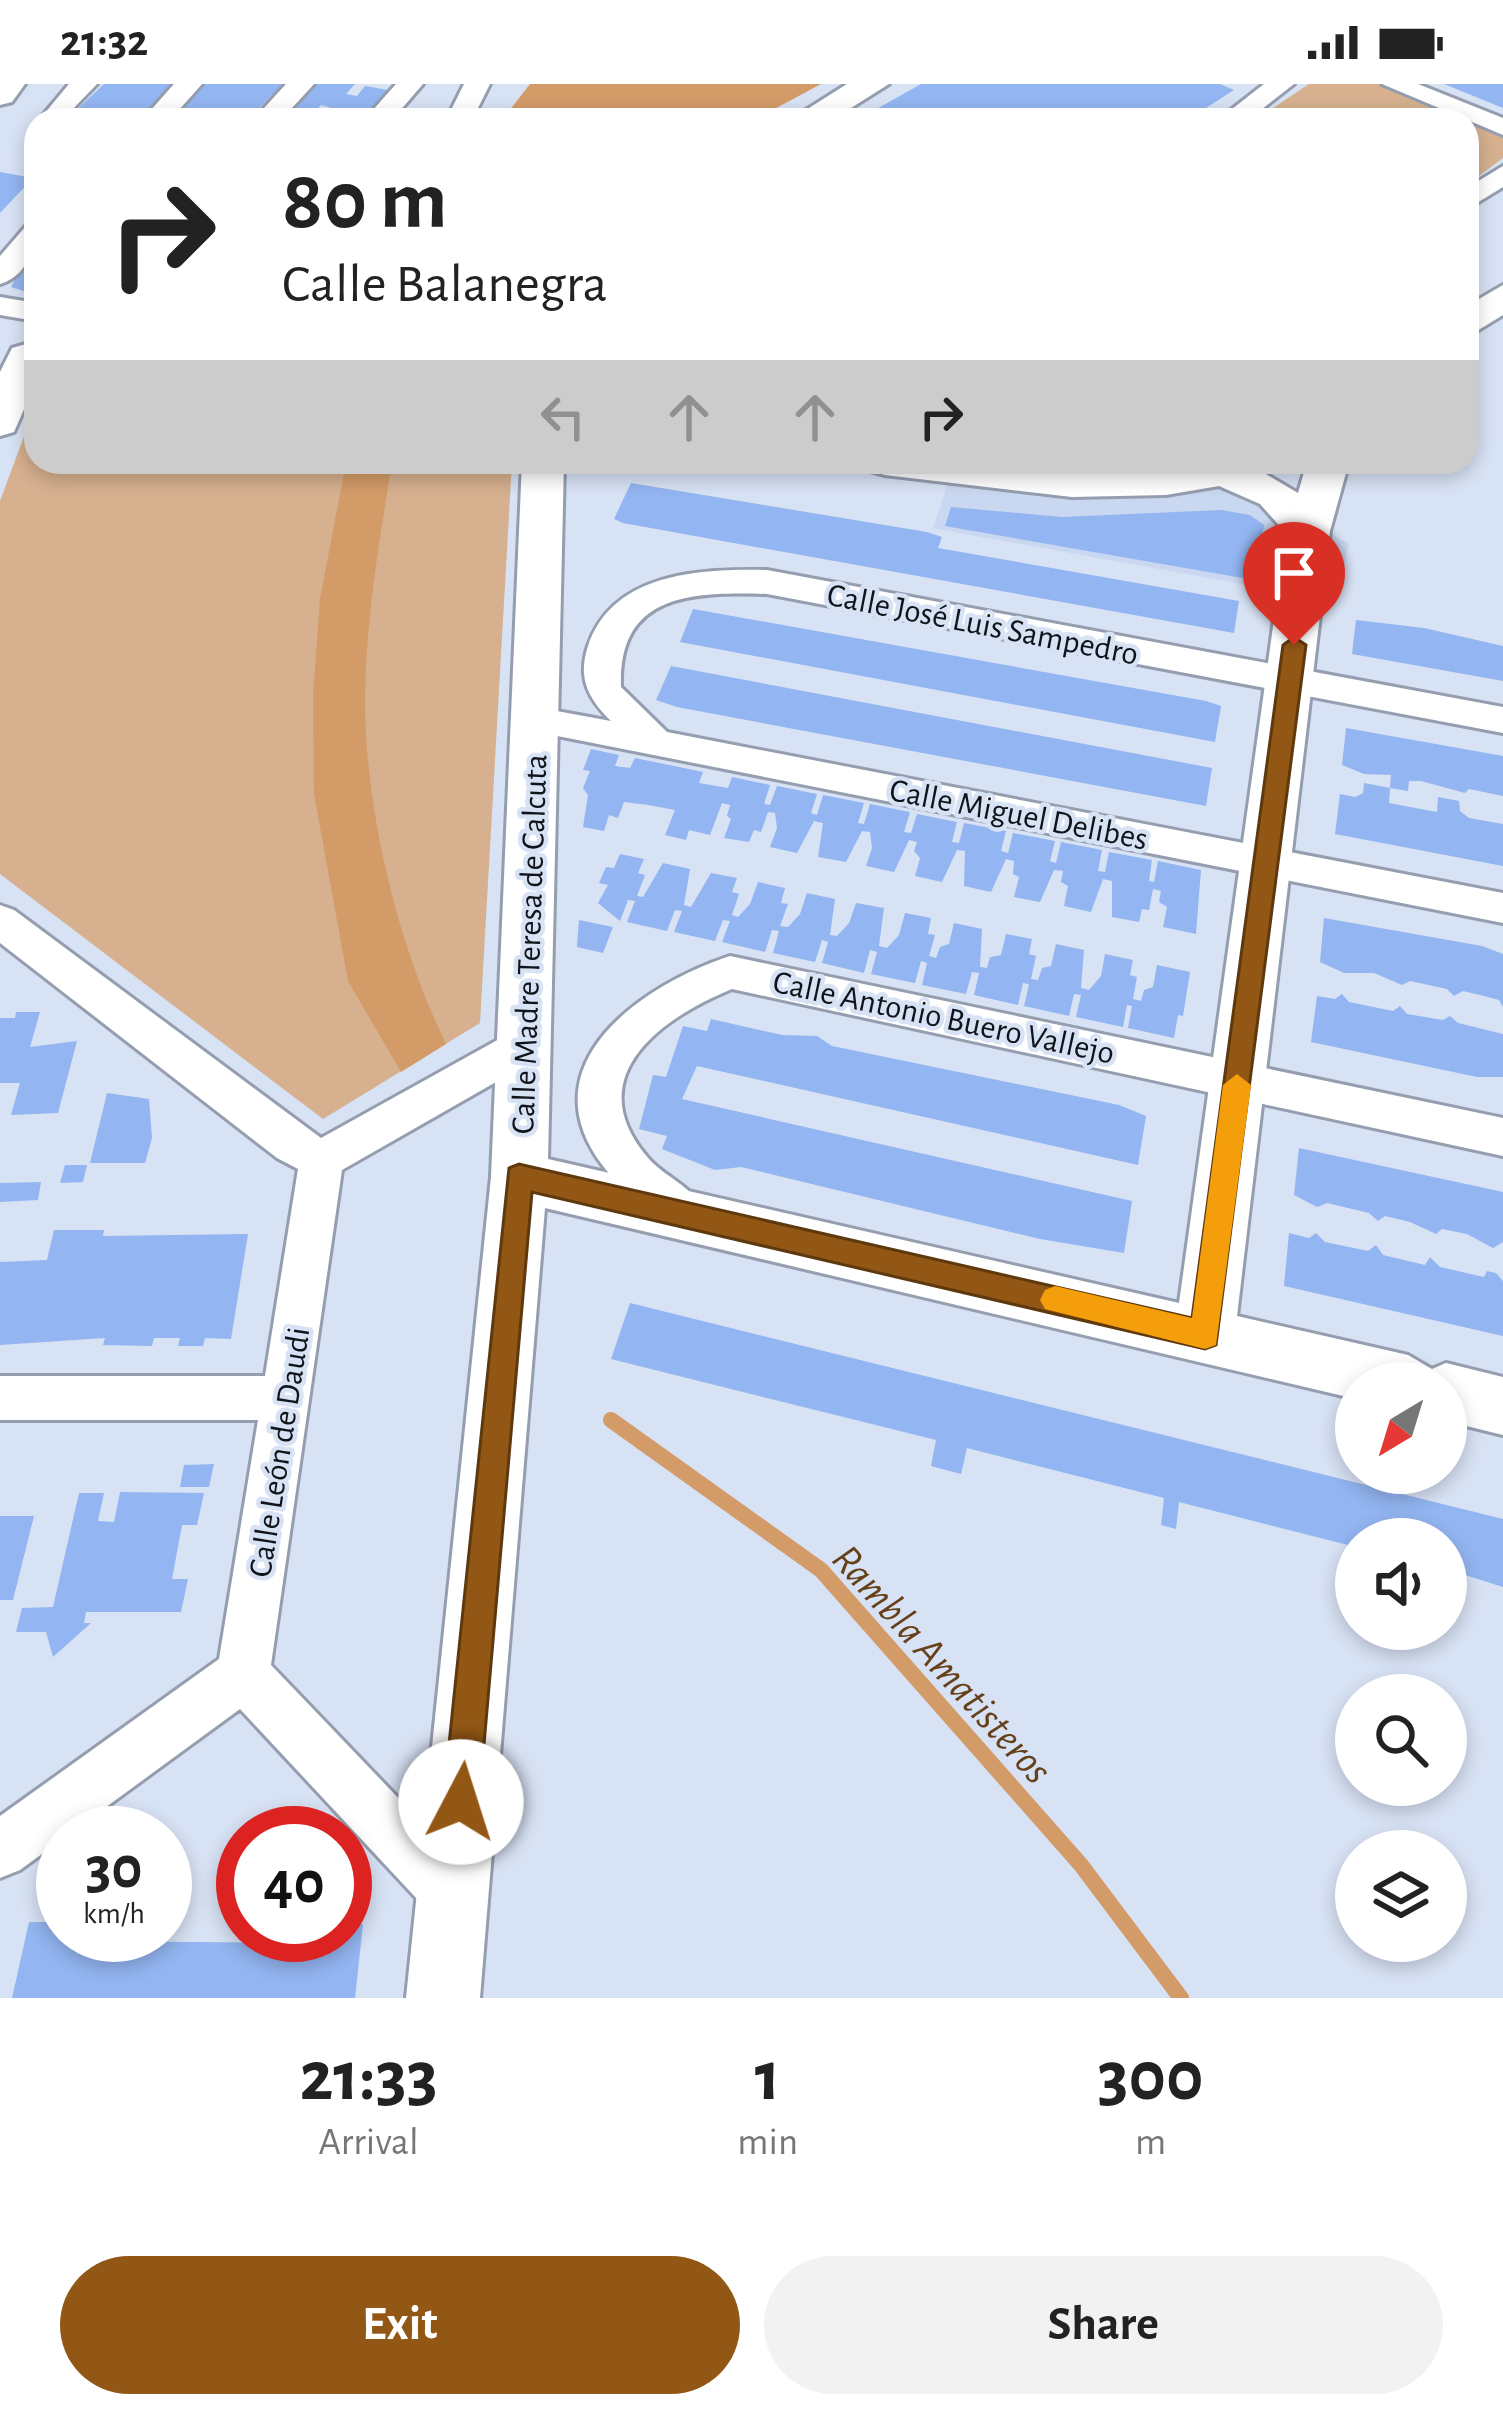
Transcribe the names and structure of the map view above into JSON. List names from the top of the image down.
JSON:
{
  "streets": {
    "street": [
      "Calle José Luis Sampedro",
      "Calle Miguel Delibes",
      "Calle Madre Teresa de Calcuta",
      "Calle Antonio Buero Vallejo",
      "Calle León de Daudi"
    ]
  },
  "crossings": [
    ["Calle José Luis Sampedro", "Calle Miguel Delibes"],
    ["Calle Miguel Delibes", "Calle Madre Teresa de Calcuta"]
  ],
  "water": ["Rambla Amatisteros"],
  "north": "bottom left",
  "page": {
    "status": "21:32",
    "turn": ["80 m", "Calle Balanegra"],
    "speed": "30 km/h",
    "limit": "40",
    "eta": [
      "21:33",
      "Arrival",
      "1",
      "min",
      "300",
      "m"
    ],
    "buttons": ["Exit", "Share"]
  }
}
